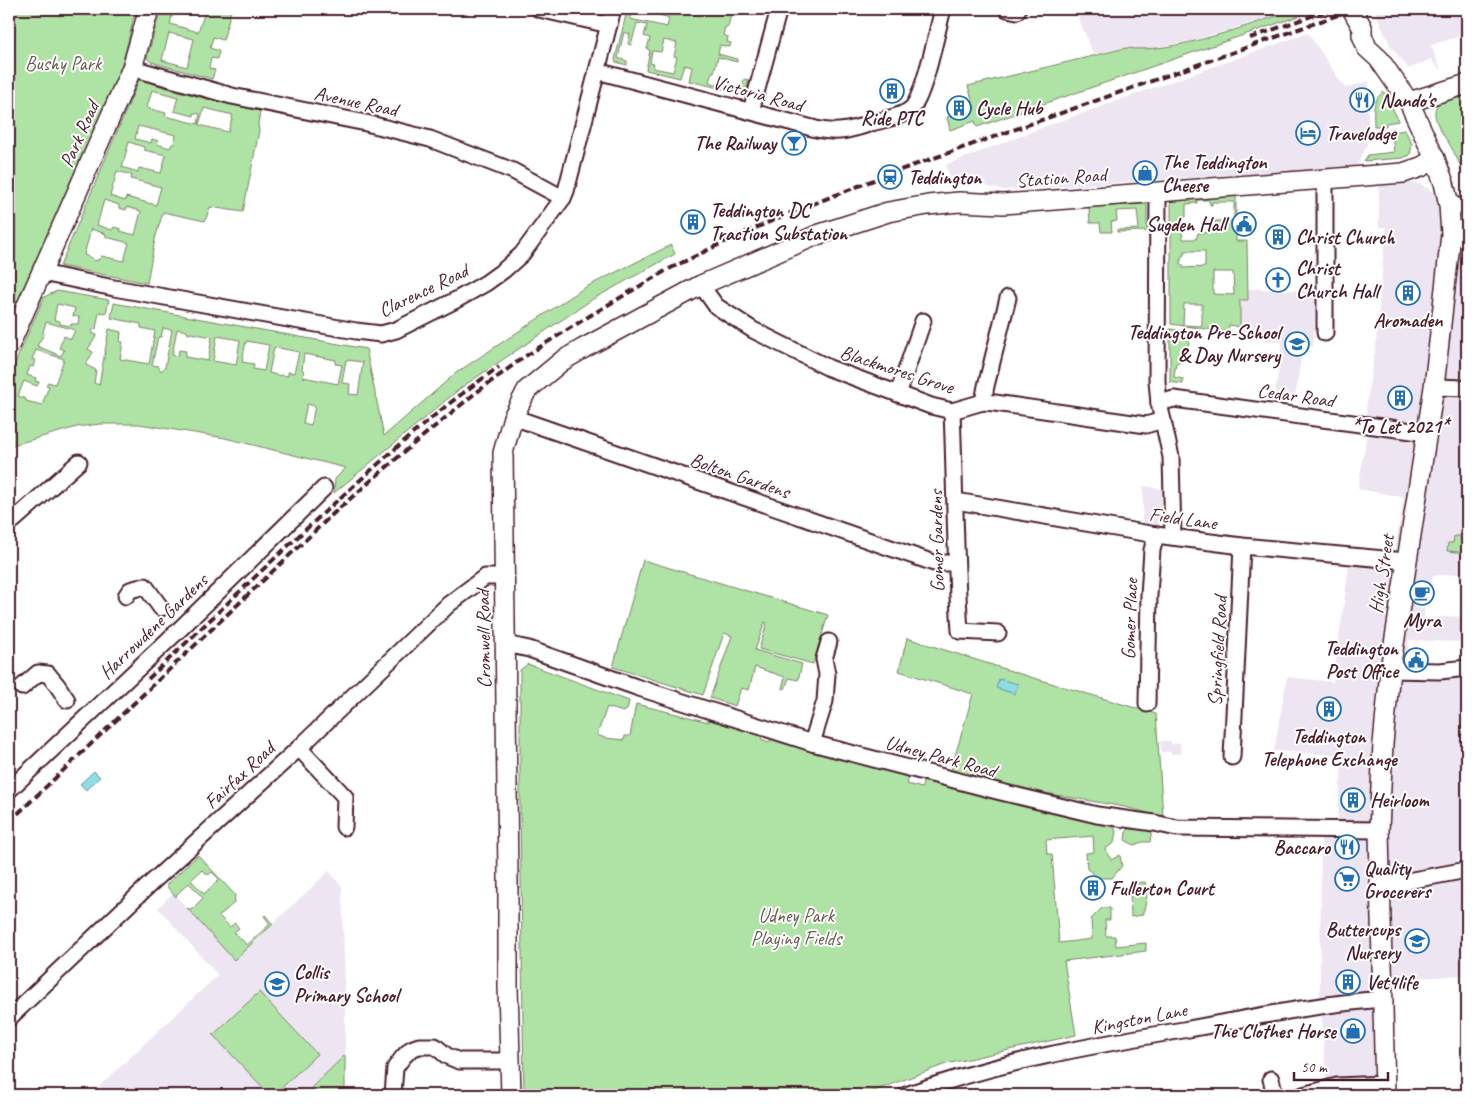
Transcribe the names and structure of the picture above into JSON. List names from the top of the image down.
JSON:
{
  "streets": {
    "main road": [
      "Park Road",
      "Station Road",
      "High Street",
      "Cromwell Road"
    ],
    "street": [
      "Victoria Road",
      "Avenue Road",
      "Clarence Road",
      "Blackmores Grove",
      "Cedar Road",
      "Bolton Gardens",
      "Field Lane",
      "Gomer Gardens",
      "Gomer Place",
      "Harrowdene Gardens",
      "Springfield Road",
      "Udney Park Road",
      "Fairfax Road",
      "Kingston Lane"
    ]
  },
  "crossings": [
    ["Victoria Road", "Clarence Road"],
    ["Avenue Road", "Park Road"],
    ["Avenue Road", "Clarence Road"],
    ["Park Road", "Clarence Road"],
    ["Station Road", "Blackmores Grove"],
    ["Station Road", "High Street"],
    ["Station Road", "Cromwell Road"],
    ["Blackmores Grove", "Gomer Gardens"],
    ["Blackmores Grove", "Cromwell Road"],
    ["Cedar Road", "High Street"],
    ["Bolton Gardens", "Gomer Gardens"],
    ["Bolton Gardens", "Cromwell Road"],
    ["Field Lane", "Gomer Gardens"],
    ["Field Lane", "High Street"],
    ["Field Lane", "Gomer Place"],
    ["Field Lane", "Springfield Road"],
    ["High Street", "Udney Park Road"],
    ["High Street", "Kingston Lane"],
    ["Cromwell Road", "Udney Park Road"],
    ["Cromwell Road", "Fairfax Road"]
  ],
  "parks": ["Bushy Park", "Udney Park Playing Fields"],
  "places": {
    "building": [
      "Ride PTC",
      "Cycle Hub",
      "Teddington DC Traction Substation",
      "Christ Church",
      "Aromaden",
      "*To Let 2021*",
      "Teddington Telephone Exchange",
      "Heirloom",
      "Fullerton Court",
      "Vet4life"
    ],
    "restaurant": ["Nando's", "Baccaro"],
    "hotel": ["Travelodge"],
    "bar": ["The Railway"],
    "shop": ["The Teddington Cheese", "The Clothes Horse"],
    "station": ["Teddington"],
    "public building": ["Sugden Hall", "Teddington Post Office"],
    "church": ["Christ Church Hall"],
    "school or university": ["Teddington Pre-School & Day Nursery", "Buttercups Nursery", "Collis Primary School"],
    "cafe": ["Myra"],
    "supermarket": ["Quality Grocerers"]
  },
  "scale_bar": "50 m"
}
